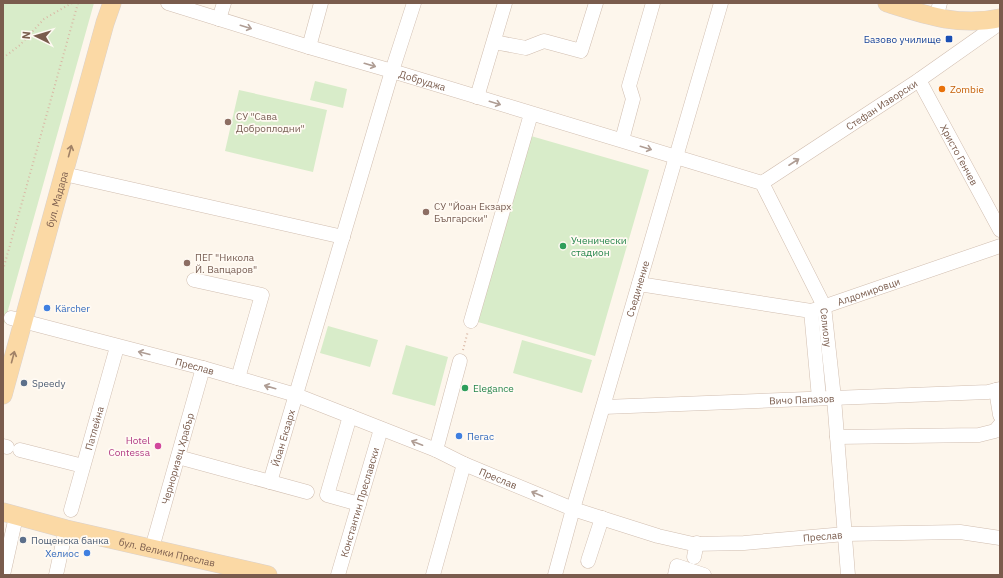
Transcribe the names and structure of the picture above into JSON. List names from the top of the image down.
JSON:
{
  "streets": {
    "main road": ["бул. Мадара", "бул. Велики Преслав"],
    "street": [
      "Добруджа",
      "Стефан Изворски",
      "Христо Генчев",
      "Съединение",
      "Алдомировци",
      "Селиолу",
      "Преслав",
      "Вичо Папазов",
      "Патлейна",
      "Йоан Екзарх",
      "Черноризец Храбър",
      "Константин Преславски"
    ]
  },
  "crossings": [
    ["Добруджа", "Съединение"],
    ["Добруджа", "Йоан Екзарх"],
    ["Стефан Изворски", "Христо Генчев"],
    ["Стефан Изворски", "Селиолу"],
    ["бул. Мадара", "Преслав"],
    ["Съединение", "Алдомировци"],
    ["Съединение", "Преслав"],
    ["Съединение", "Вичо Папазов"],
    ["Алдомировци", "Селиолу"],
    ["Селиолу", "Преслав"],
    ["Селиолу", "Вичо Папазов"],
    ["Преслав", "Патлейна"],
    ["Преслав", "Йоан Екзарх"],
    ["Преслав", "Черноризец Храбър"],
    ["Преслав", "Константин Преславски"],
    ["Черноризец Храбър", "бул. Велики Преслав"]
  ],
  "one_way": ["Добруджа", "Стефан Изворски"],
  "places": {
    "transit": ["Базово училище"],
    "other": [
      "Zombie",
      "СУ \"Сава Доброплодни\"",
      "СУ \"Йоан Екзарх Български\"",
      "Ученически стадион",
      "ПЕГ \"Никола Й. Вапцаров\"",
      "Kärcher",
      "Speedy",
      "Elegance",
      "Пегас",
      "Hotel Contessa",
      "Пощенска банка",
      "Хелиос"
    ]
  },
  "north": "left"
}
